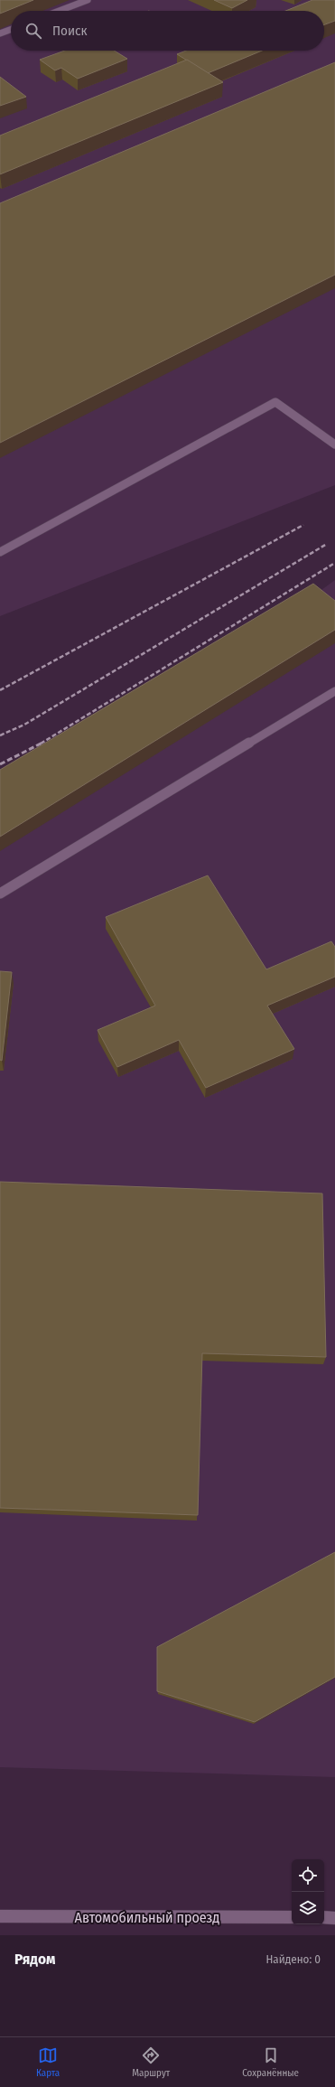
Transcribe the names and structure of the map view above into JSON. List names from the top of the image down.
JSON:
{
  "streets": {
    "street": ["Автомобильный проезд"]
  },
  "page": {
    "search": "Поиск",
    "heading": ["Рядом", "Найдено: 0"],
    "nav": ["Карта", "Маршрут", "Сохранённые"]
  }
}
